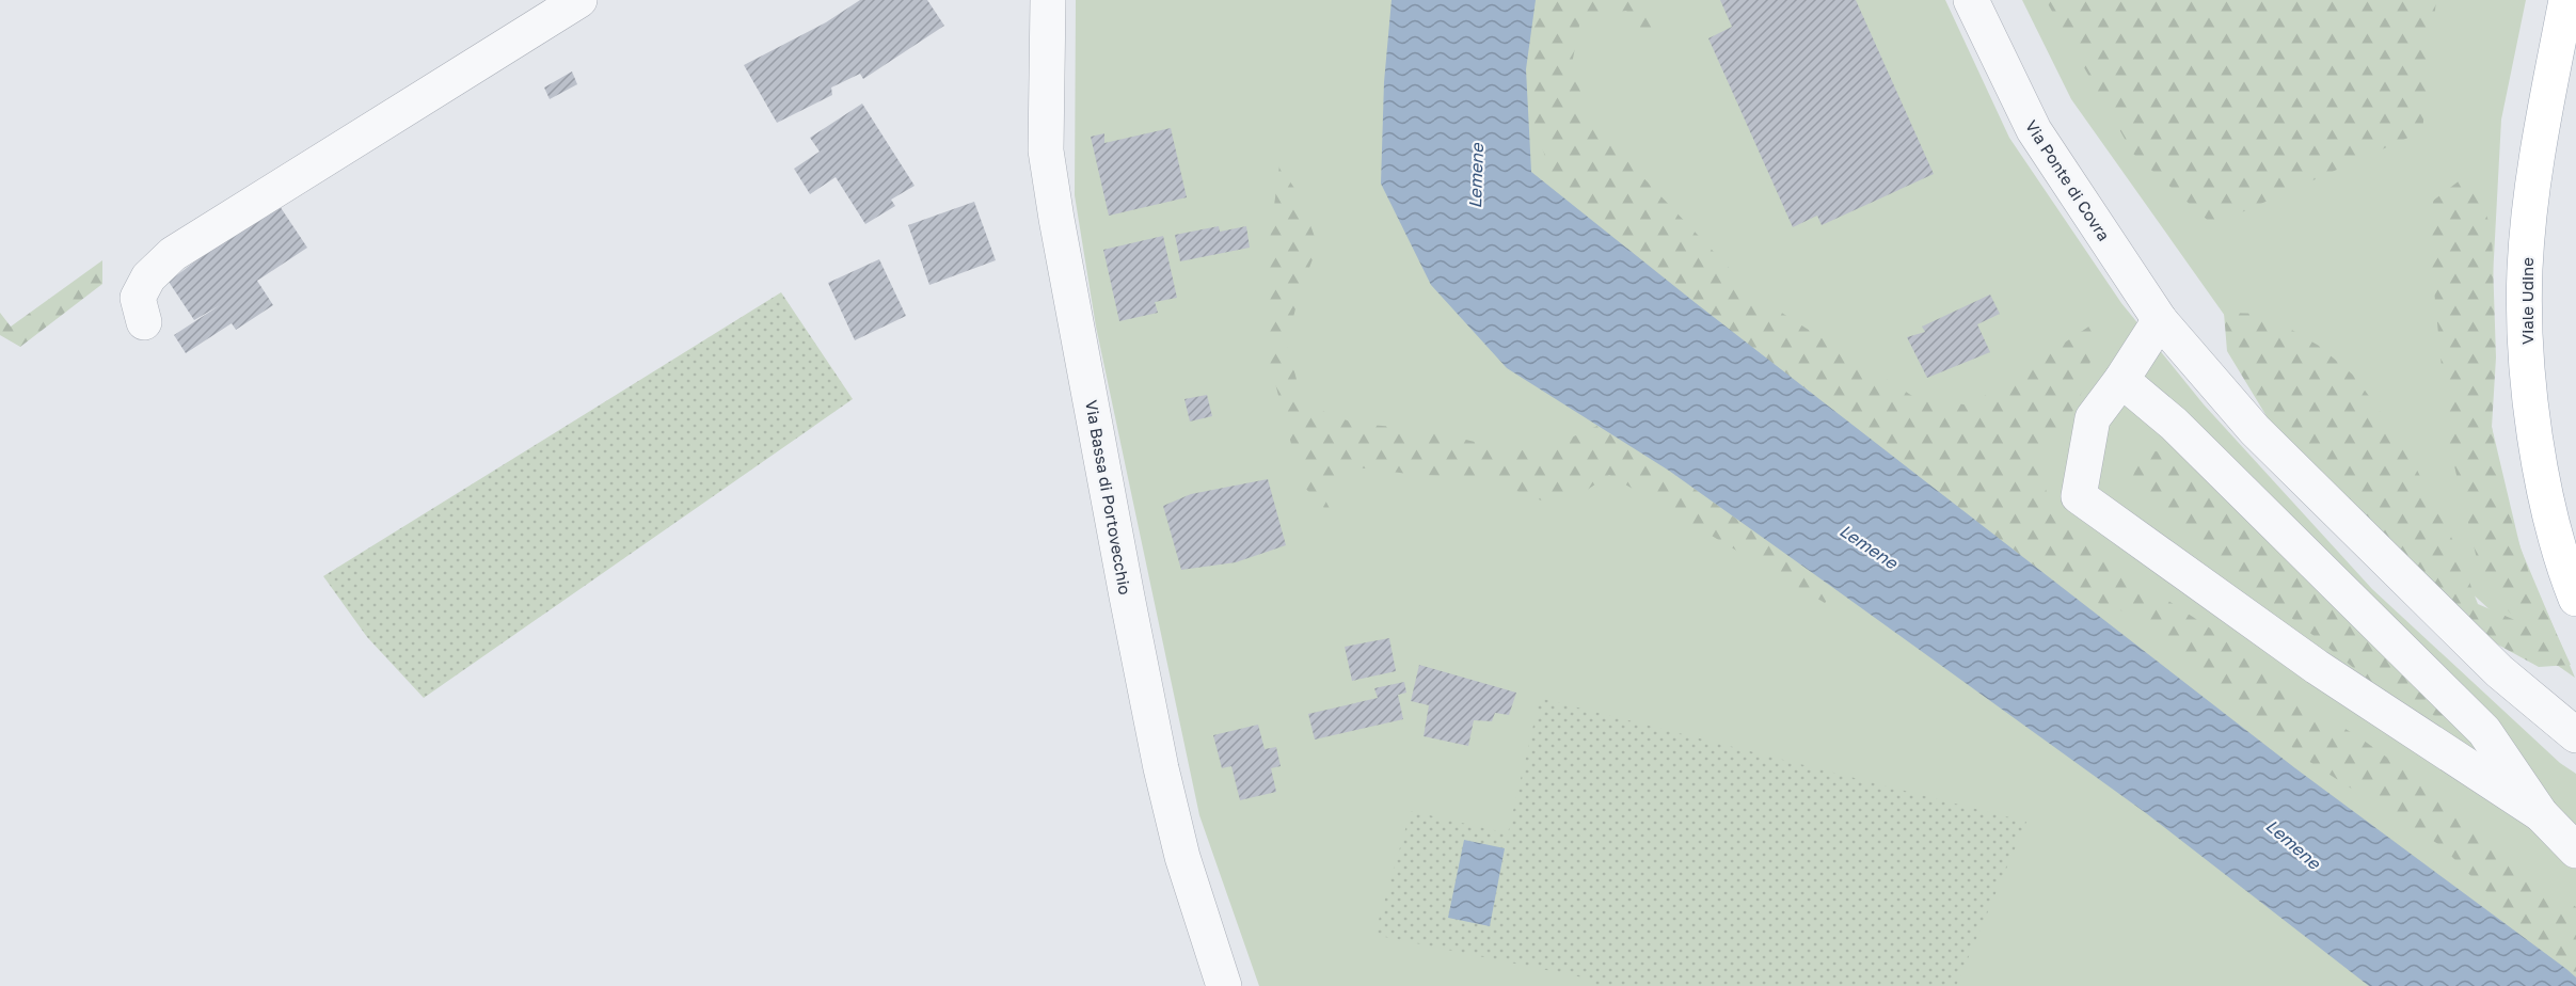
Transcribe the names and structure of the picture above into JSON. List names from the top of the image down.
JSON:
{
  "streets": {
    "main road": ["Viale Udine"],
    "street": ["Via Ponte di Covra", "Via Bassa di Portovecchio"]
  },
  "water": ["Lemene"]
}
